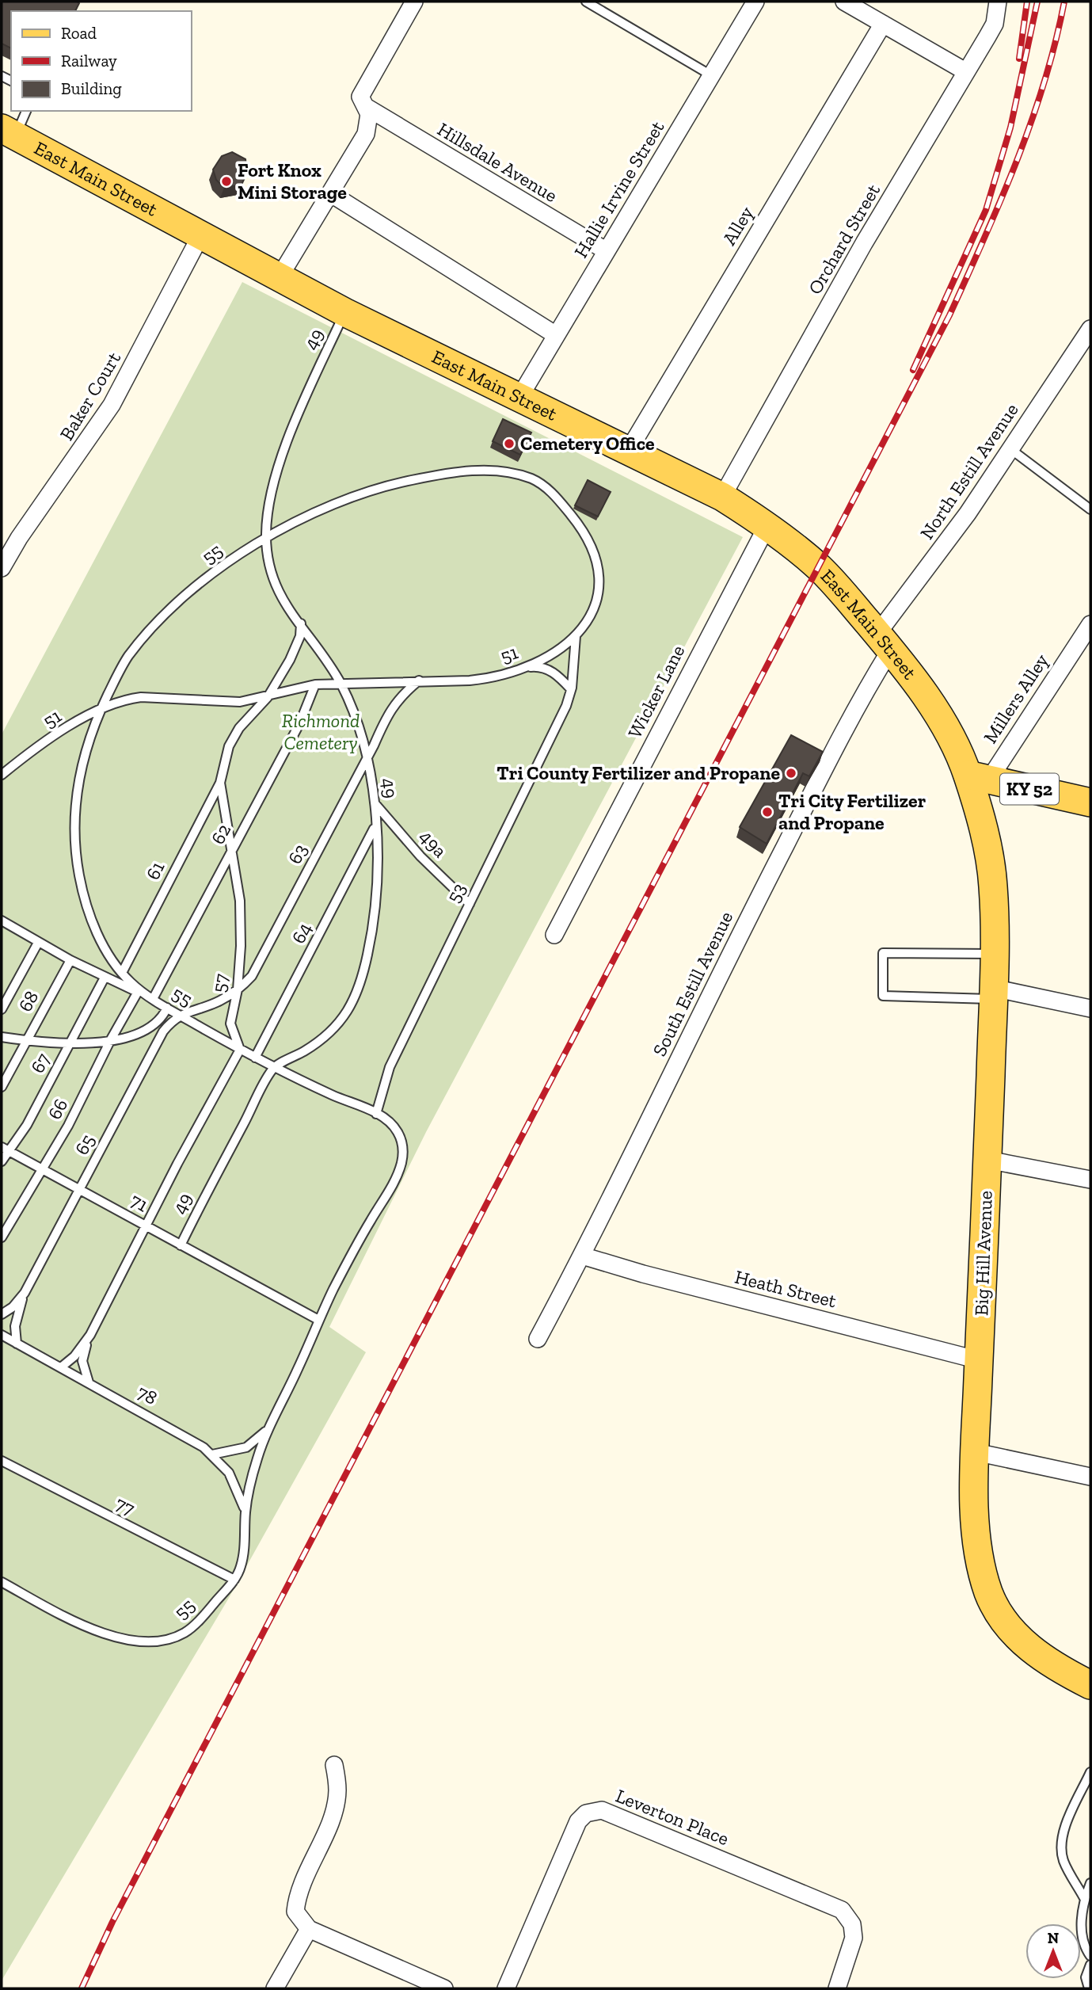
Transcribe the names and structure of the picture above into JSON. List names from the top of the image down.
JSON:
{
  "streets": {
    "main road": ["East Main Street", "KY 52", "Big Hill Avenue"],
    "street": [
      "Hillsdale Avenue",
      "Hallie Irvine Street",
      "Alley",
      "Orchard Street",
      "Baker Court",
      "North Estill Avenue",
      "Wicker Lane",
      "Millers Alley",
      "South Estill Avenue",
      "Heath Street",
      "Leverton Place"
    ],
    "lane": [
      "49",
      "55",
      "51",
      "62",
      "49a",
      "63",
      "61",
      "53",
      "64",
      "57",
      "68",
      "67",
      "66",
      "65",
      "71",
      "78",
      "77"
    ]
  },
  "crossings": [
    ["Hillsdale Avenue", "Hallie Irvine Street"],
    ["East Main Street", "Hallie Irvine Street"],
    ["East Main Street", "Alley"],
    ["East Main Street", "Orchard Street"],
    ["East Main Street", "49"],
    ["East Main Street", "Baker Court"],
    ["East Main Street", "North Estill Avenue"],
    ["East Main Street", "Wicker Lane"],
    ["East Main Street", "Millers Alley"],
    ["East Main Street", "KY 52"],
    ["East Main Street", "South Estill Avenue"],
    ["East Main Street", "Big Hill Avenue"],
    ["49", "55"],
    ["49", "51"],
    ["49", "49a"],
    ["49", "63"],
    ["49", "64"],
    ["49", "57"],
    ["49", "71"],
    ["North Estill Avenue", "South Estill Avenue"],
    ["55", "51"],
    ["55", "62"],
    ["55", "63"],
    ["55", "61"],
    ["55", "53"],
    ["55", "64"],
    ["55", "57"],
    ["55", "65"],
    ["55", "71"],
    ["55", "78"],
    ["55", "77"],
    ["51", "62"],
    ["51", "63"],
    ["51", "53"],
    ["51", "57"],
    ["Millers Alley", "KY 52"],
    ["Millers Alley", "Big Hill Avenue"],
    ["KY 52", "Big Hill Avenue"],
    ["62", "57"],
    ["49a", "53"],
    ["63", "57"],
    ["63", "65"],
    ["61", "57"],
    ["South Estill Avenue", "Heath Street"],
    ["67", "71"],
    ["66", "71"],
    ["65", "71"],
    ["65", "78"],
    ["Big Hill Avenue", "Heath Street"]
  ],
  "parks": ["Richmond Cemetery"],
  "places": [
    "Fort Knox Mini Storage",
    "Cemetery Office",
    "Tri County Fertilizer and Propane",
    "Tri City Fertilizer and Propane"
  ],
  "legend": ["Road", "Railway", "Building"],
  "north": "top"
}
